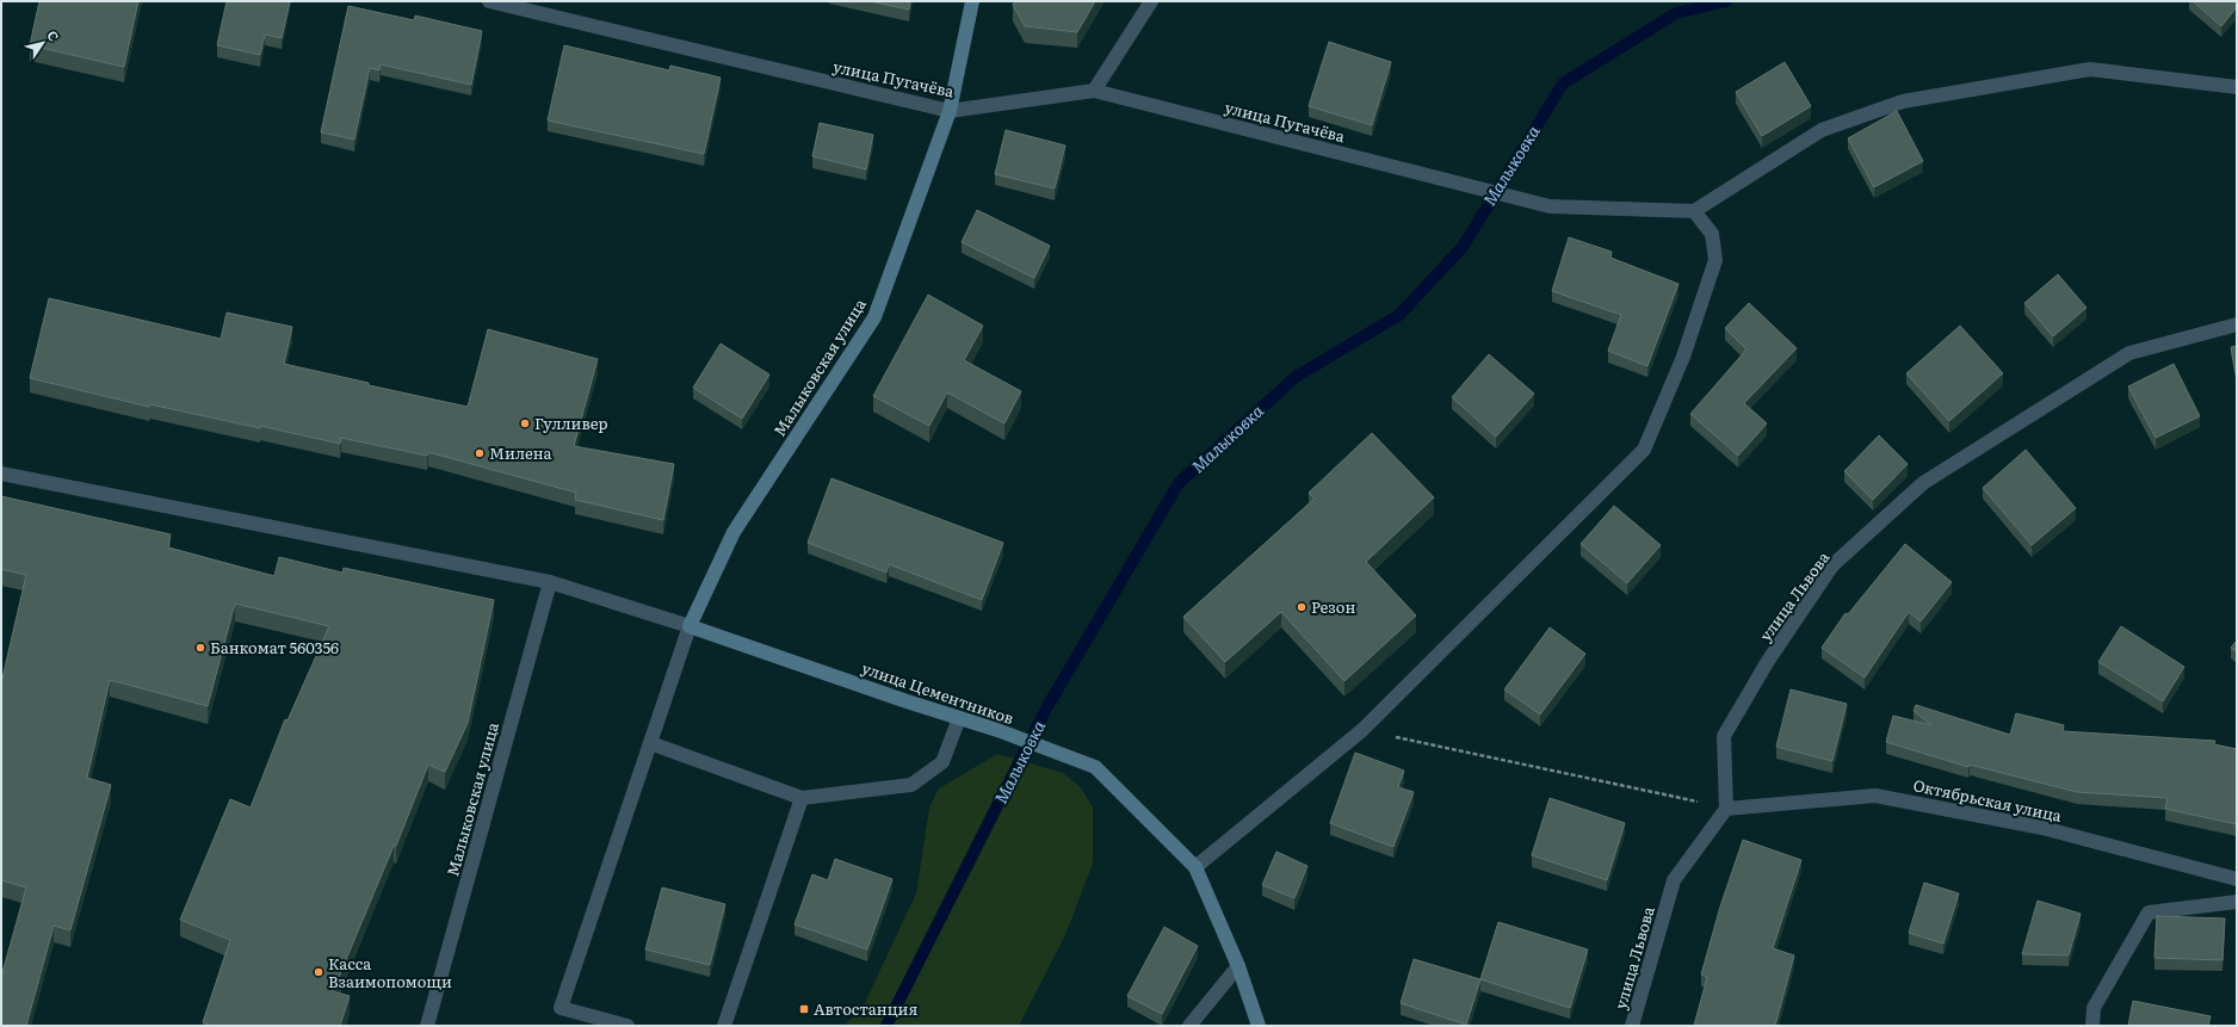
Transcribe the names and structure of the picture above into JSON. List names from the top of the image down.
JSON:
{
  "streets": {
    "street": [
      "улица Пугачёва",
      "Малыковская улица",
      "улица Львова",
      "улица Цементников",
      "Октябрьская улица"
    ]
  },
  "crossings": [
    ["улица Пугачёва", "Малыковская улица"],
    ["Малыковская улица", "улица Цементников"],
    ["улица Львова", "Октябрьская улица"]
  ],
  "water": ["Малыковка"],
  "places": {
    "other": [
      "Гулливер",
      "Милена",
      "Резон",
      "Банкомат 560356",
      "Касса Взаимопомощи"
    ],
    "transit": ["Автостанция"]
  },
  "north": "top right"
}
